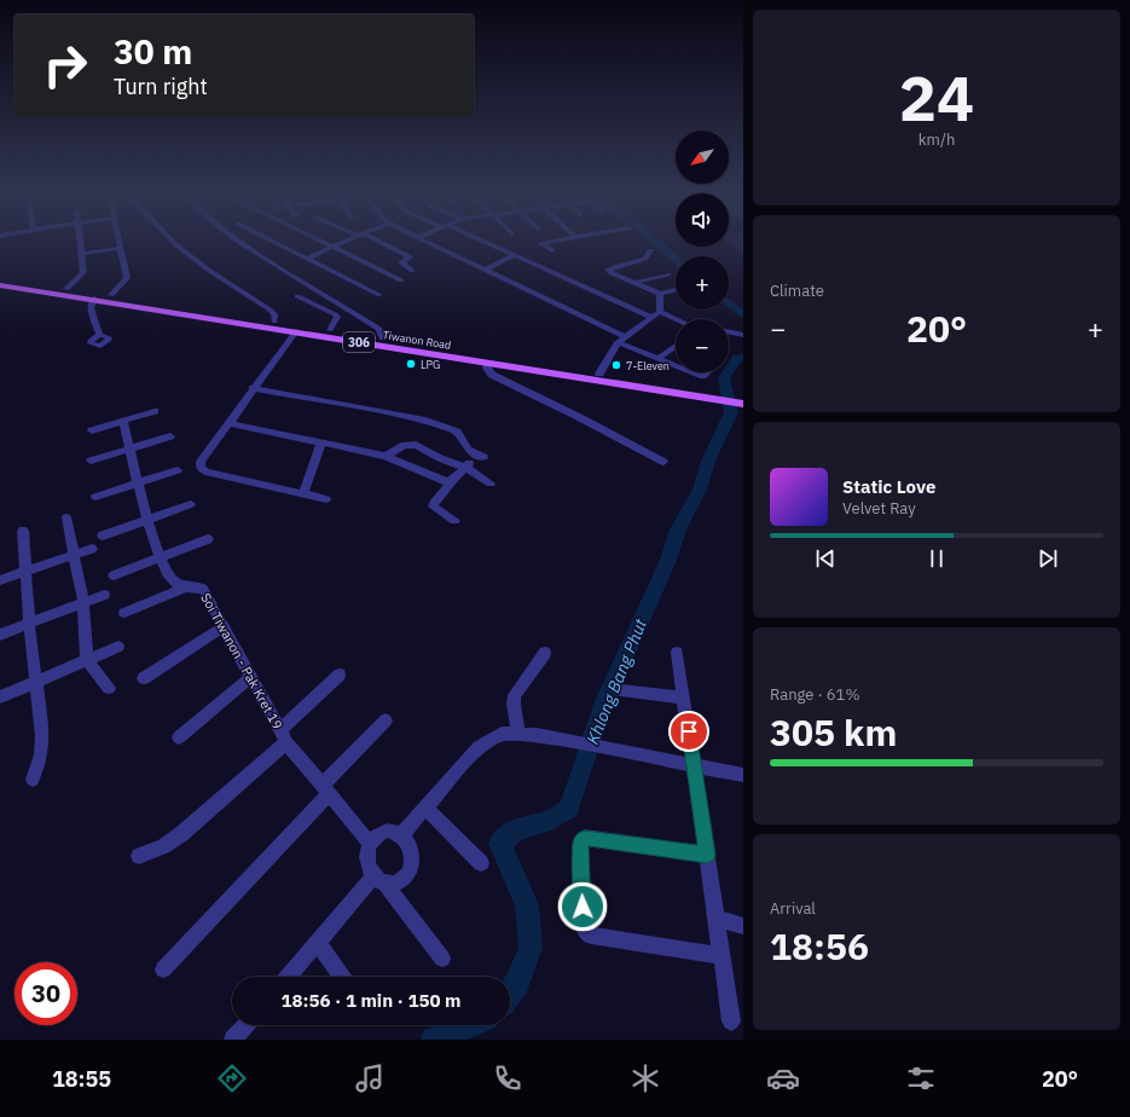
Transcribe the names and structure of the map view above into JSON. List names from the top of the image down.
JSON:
{
  "streets": {
    "main road": ["Tiwanon Road", "306"],
    "street": ["Soi Tiwanon - Pak Kret 19"]
  },
  "water": ["Khlong Bang Phut"],
  "places": ["LPG", "7-Eleven"],
  "north": "bottom left",
  "page": {
    "tile": [
      ["24", "km/h"],
      "Climate",
      ["Range · 61%", "305 km"],
      ["Arrival", "18:56"]
    ],
    "turn": ["30 m", "Turn right"],
    "map_buttons": ["+", "−"],
    "heat": ["−", "20°", "+"],
    "song": ["Static Love", "Velvet Ray"],
    "limit": "30",
    "trip": "18:56 · 1 min · 150 m",
    "tabs": ["18:55", "20°"]
  }
}
